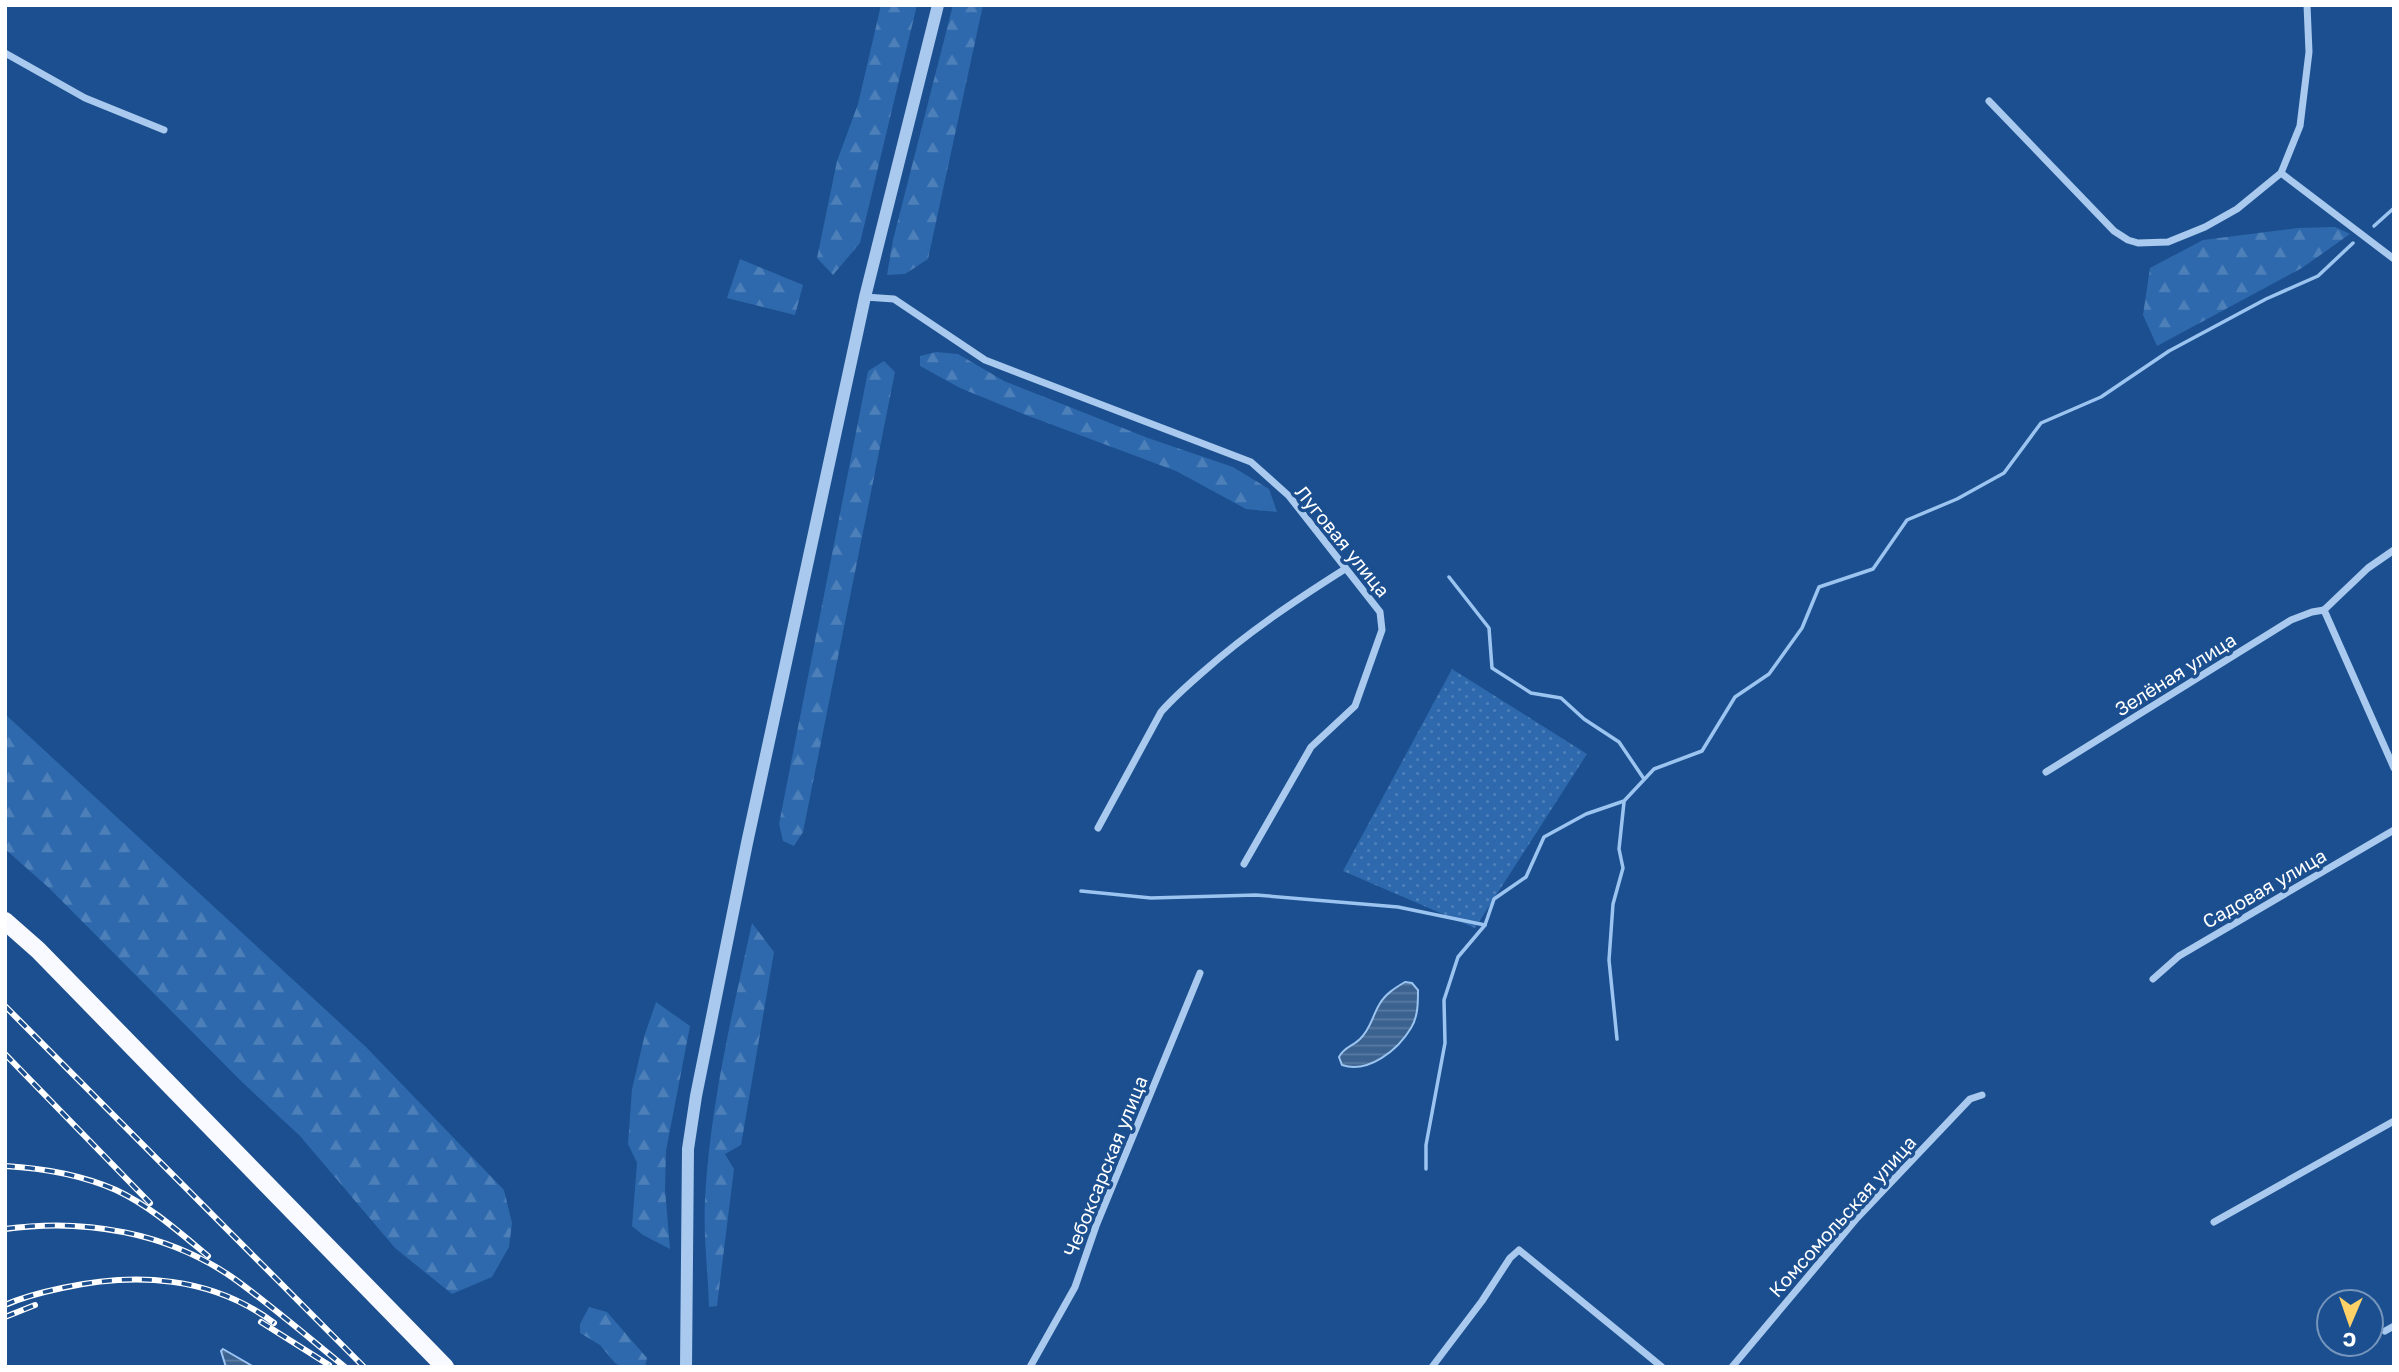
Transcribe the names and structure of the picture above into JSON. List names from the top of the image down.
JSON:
{
  "streets": {
    "street": [
      "Луговая улица",
      "Зелёная улица",
      "Садовая улица",
      "Чебоксарская улица",
      "Комсомольская улица"
    ]
  },
  "north": "bottom"
}
